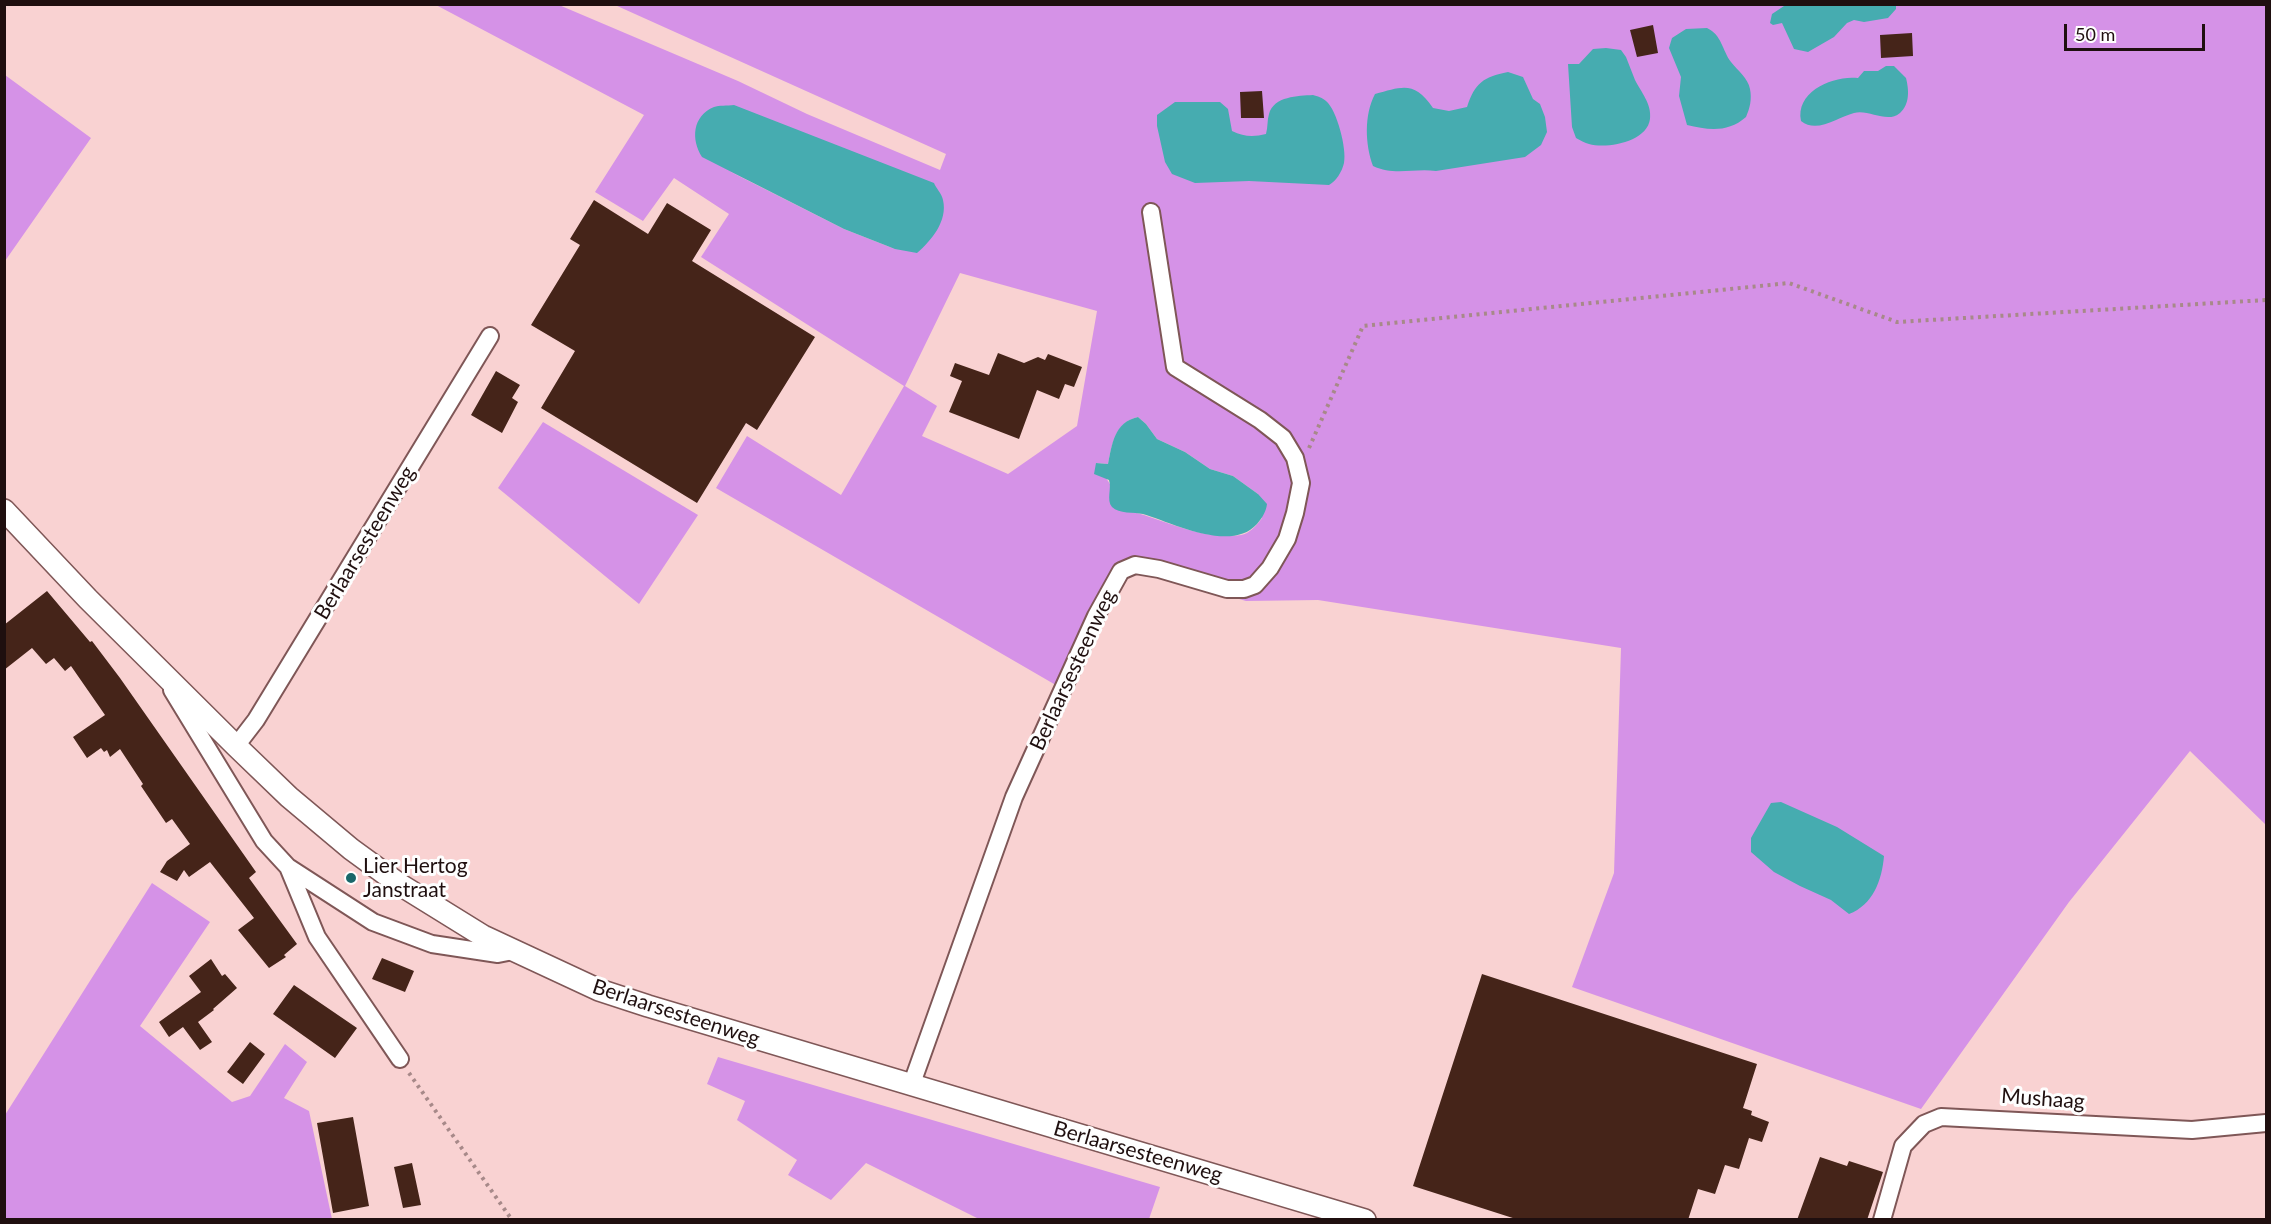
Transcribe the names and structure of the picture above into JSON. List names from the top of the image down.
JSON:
{
  "streets": {
    "street": ["Berlaarsesteenweg", "Mushaag"]
  },
  "places": ["Lier Hertog Janstraat"],
  "scale_bar": "50 m"
}
